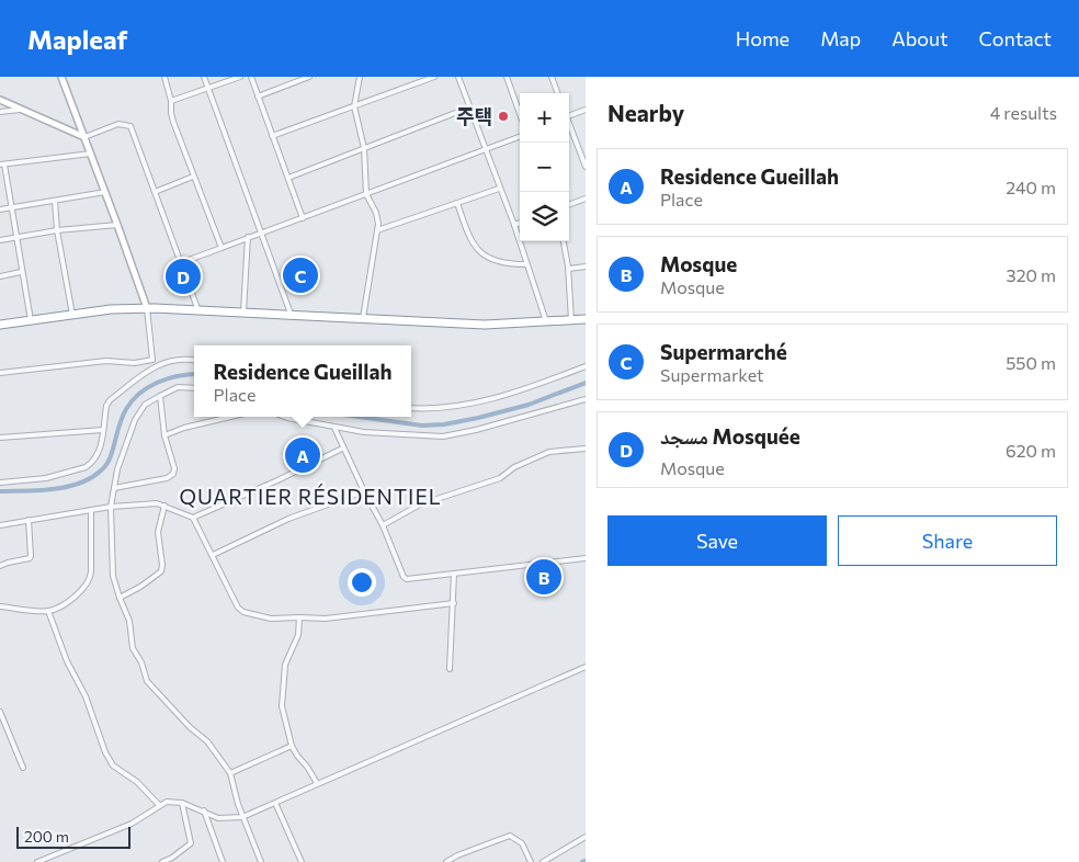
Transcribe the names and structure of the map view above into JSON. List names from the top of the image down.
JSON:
{
  "districts": ["QUARTIER RÉSIDENTIEL"],
  "places": ["주택"],
  "scale_bar": "200 m",
  "page": {
    "header": "Mapleaf",
    "nav": [
      "Home",
      "Map",
      "About",
      "Contact"
    ],
    "heading": ["Nearby", "4 results"],
    "map_buttons": ["+", "−"],
    "list": [
      {
        "mark": "A",
        "name": "Residence Gueillah",
        "note": "Place",
        "value": "240 m"
      },
      {
        "mark": "B",
        "name": "Mosque",
        "note": "Mosque",
        "value": "320 m"
      },
      {
        "mark": "C",
        "name": "Supermarché",
        "note": "Supermarket",
        "value": "550 m"
      },
      {
        "mark": "D",
        "name": "مسجد Mosquée",
        "note": "Mosque",
        "value": "620 m"
      }
    ],
    "pins": [
      "C",
      "D",
      "A",
      "B"
    ],
    "popup": ["Residence Gueillah", "Place"],
    "buttons": ["Save", "Share"],
    "scale": "200 m"
  }
}
